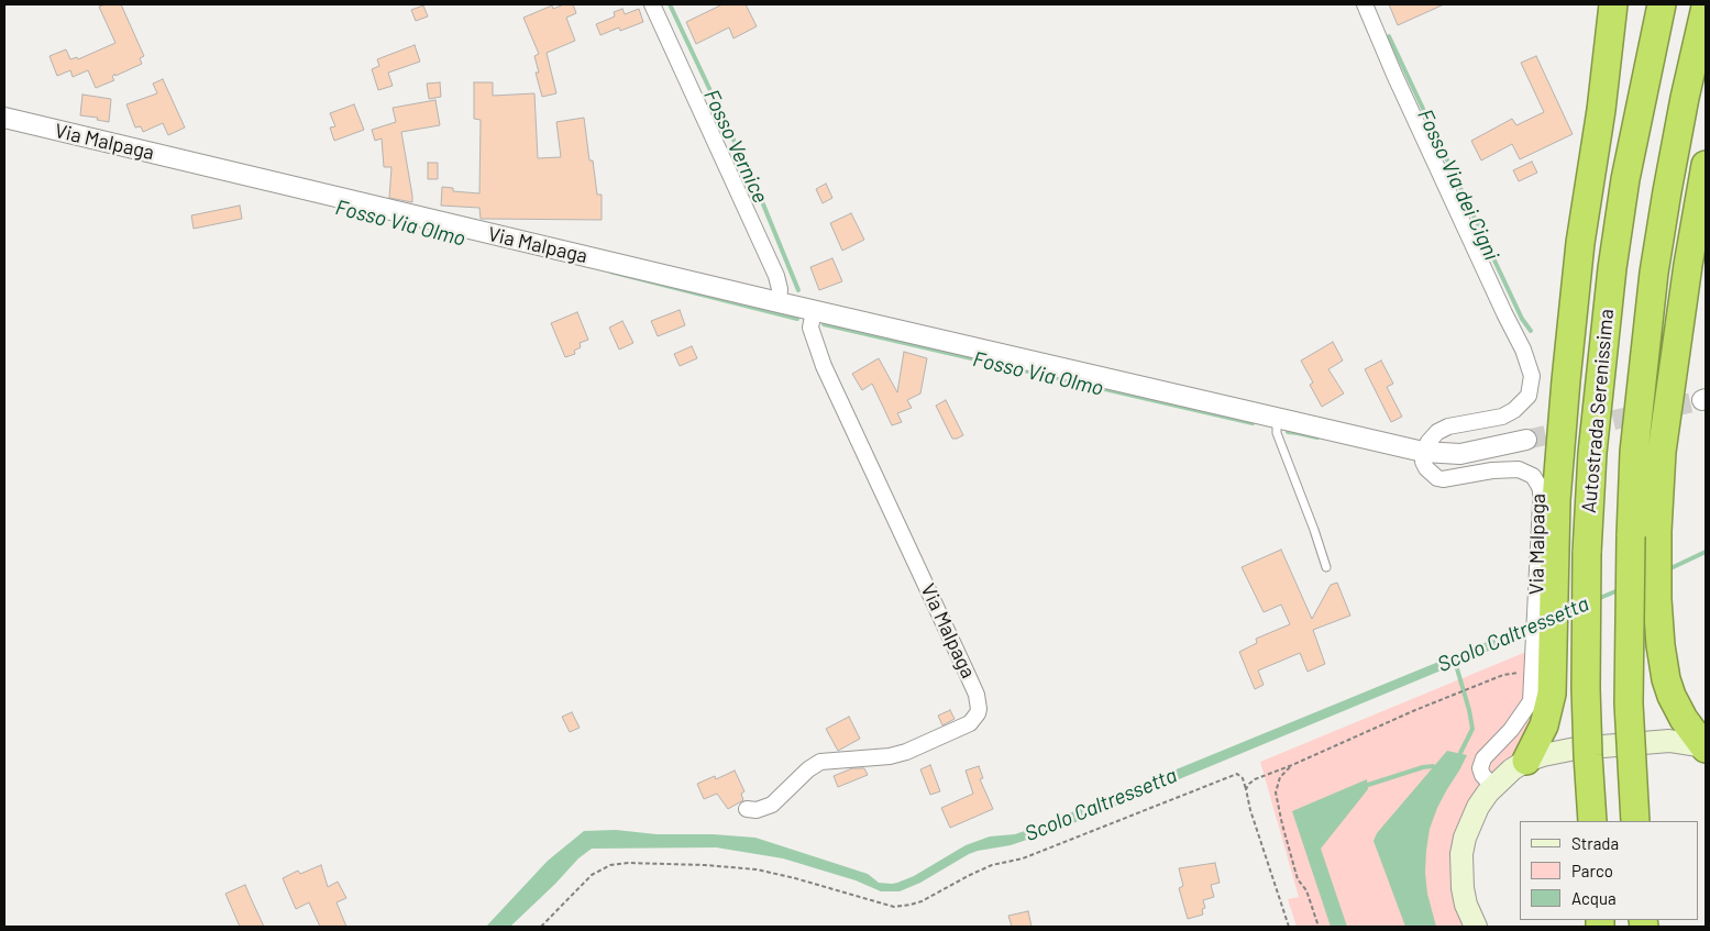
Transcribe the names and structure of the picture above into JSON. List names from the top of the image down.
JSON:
{
  "streets": {
    "highway": ["Autostrada Serenissima"],
    "street": ["Via Malpaga"]
  },
  "water": [
    "Fosso Vernice",
    "Fosso Via dei Cigni",
    "Fosso Via Olmo",
    "Scolo Caltressetta"
  ],
  "legend": ["Strada", "Parco", "Acqua"]
}
